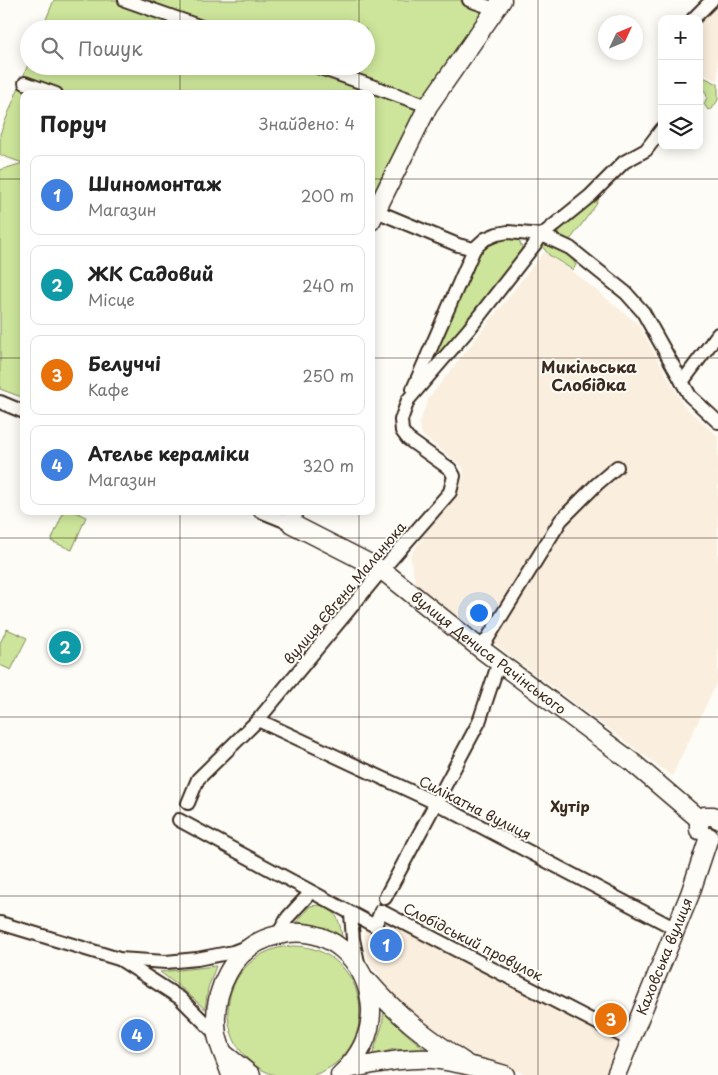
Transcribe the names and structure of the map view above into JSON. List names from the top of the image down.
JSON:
{
  "streets": {
    "main road": ["вулиця Дениса Рачінського", "Каховська вулиця"],
    "street": ["вулиця Євгена Маланюка", "Силікатна вулиця", "Слобідський провулок"]
  },
  "crossings": [
    ["вулиця Євгена Маланюка", "вулиця Дениса Рачінського"],
    ["вулиця Євгена Маланюка", "Силікатна вулиця"],
    ["вулиця Дениса Рачінського", "Каховська вулиця"],
    ["Силікатна вулиця", "Каховська вулиця"],
    ["Слобідський провулок", "Каховська вулиця"]
  ],
  "districts": ["Микільська Слобідка", "Хутір"],
  "north": "top right",
  "page": {
    "map_buttons": ["+", "−"],
    "search": "Пошук",
    "heading": ["Поруч", "Знайдено: 4"],
    "list": [
      {
        "mark": "1",
        "name": "Шиномонтаж",
        "note": "Магазин",
        "value": "200 m"
      },
      {
        "mark": "2",
        "name": "ЖК Садовий",
        "note": "Місце",
        "value": "240 m"
      },
      {
        "mark": "3",
        "name": "Белуччі",
        "note": "Кафе",
        "value": "250 m"
      },
      {
        "mark": "4",
        "name": "Ательє кераміки",
        "note": "Магазин",
        "value": "320 m"
      }
    ],
    "pins": [
      "2",
      "1",
      "3",
      "4"
    ]
  }
}
